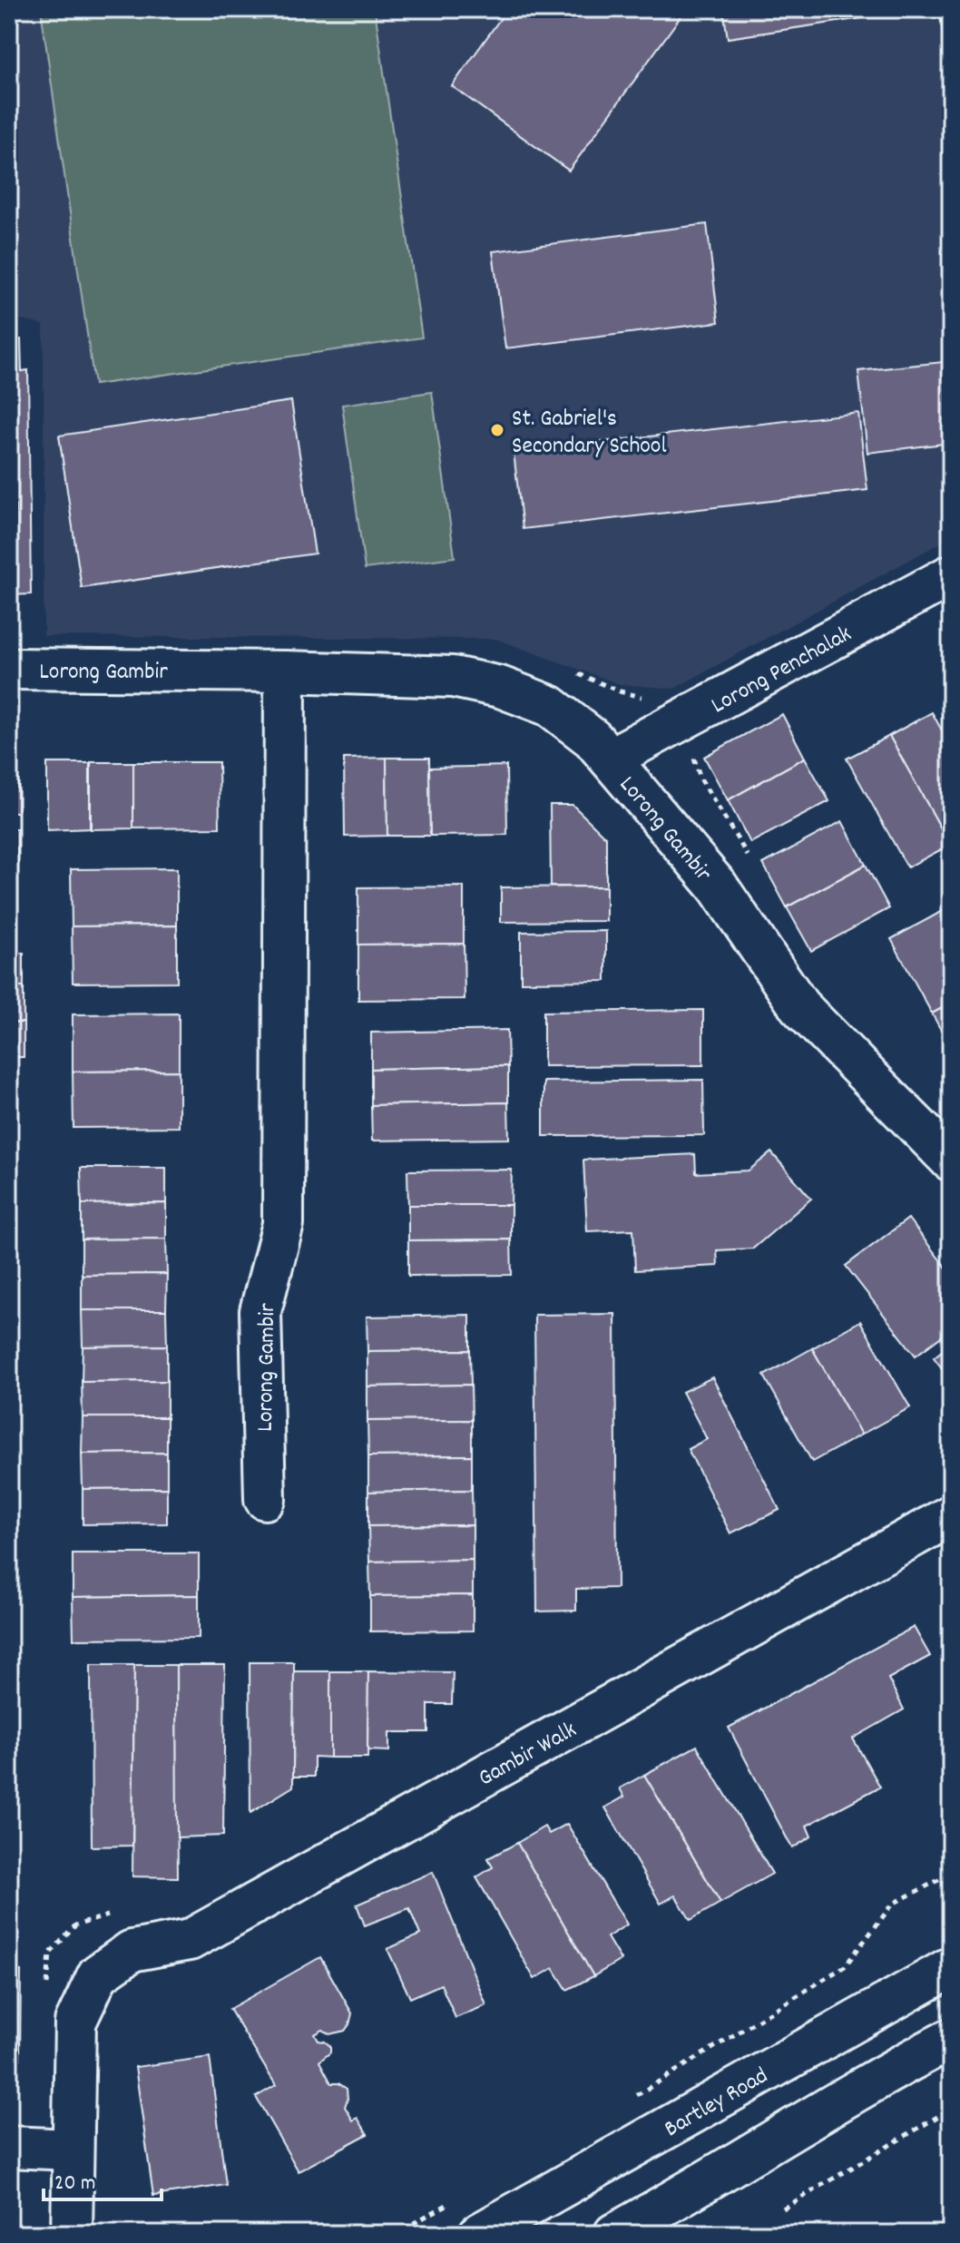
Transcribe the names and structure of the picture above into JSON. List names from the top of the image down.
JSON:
{
  "streets": {
    "main road": [
      "Lorong Penchalak",
      "Lorong Gambir",
      "Gambir Walk",
      "Bartley Road"
    ]
  },
  "crossings": [
    ["Lorong Penchalak", "Lorong Gambir"]
  ],
  "places": ["St. Gabriel's Secondary School"],
  "scale_bar": "20 m"
}
